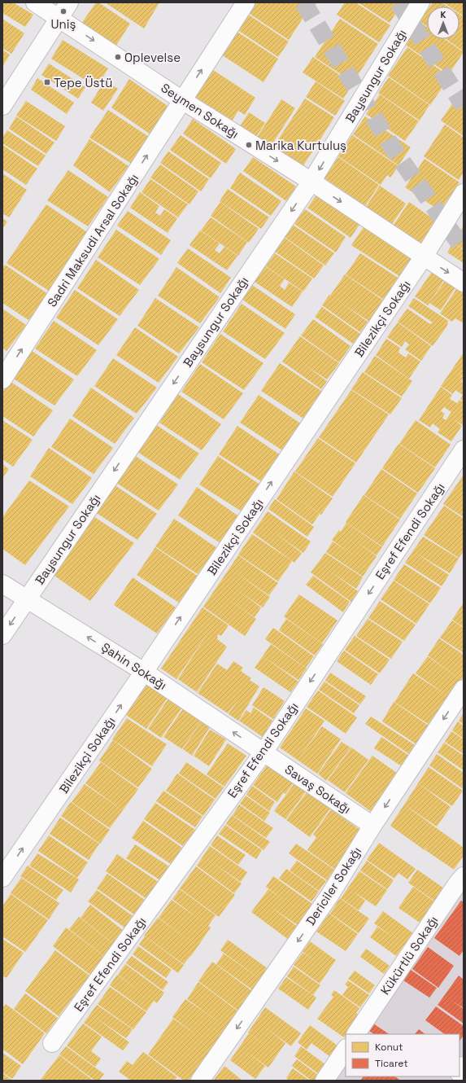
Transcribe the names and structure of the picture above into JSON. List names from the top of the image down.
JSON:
{
  "streets": {
    "street": [
      "Baysungur Sokağı",
      "Seymen Sokağı",
      "Sadri Maksudi Arsal Sokağı",
      "Bilezikçi Sokağı",
      "Eşref Efendi Sokağı",
      "Şahin Sokağı",
      "Savaş Sokağı",
      "Dericiler Sokağı",
      "Kükürtlü Sokağı"
    ]
  },
  "crossings": [
    ["Baysungur Sokağı", "Seymen Sokağı"],
    ["Baysungur Sokağı", "Şahin Sokağı"],
    ["Seymen Sokağı", "Sadri Maksudi Arsal Sokağı"],
    ["Seymen Sokağı", "Bilezikçi Sokağı"],
    ["Bilezikçi Sokağı", "Şahin Sokağı"],
    ["Eşref Efendi Sokağı", "Şahin Sokağı"],
    ["Eşref Efendi Sokağı", "Savaş Sokağı"],
    ["Şahin Sokağı", "Savaş Sokağı"],
    ["Savaş Sokağı", "Dericiler Sokağı"]
  ],
  "one_way": [
    "Baysungur Sokağı",
    "Seymen Sokağı",
    "Sadri Maksudi Arsal Sokağı",
    "Bilezikçi Sokağı",
    "Eşref Efendi Sokağı",
    "Şahin Sokağı",
    "Dericiler Sokağı"
  ],
  "places": {
    "other": ["Uniş", "Oplevelse", "Marika Kurtuluş"],
    "transit": ["Tepe Üstü"]
  },
  "legend": ["Konut", "Ticaret"],
  "north": "top"
}
